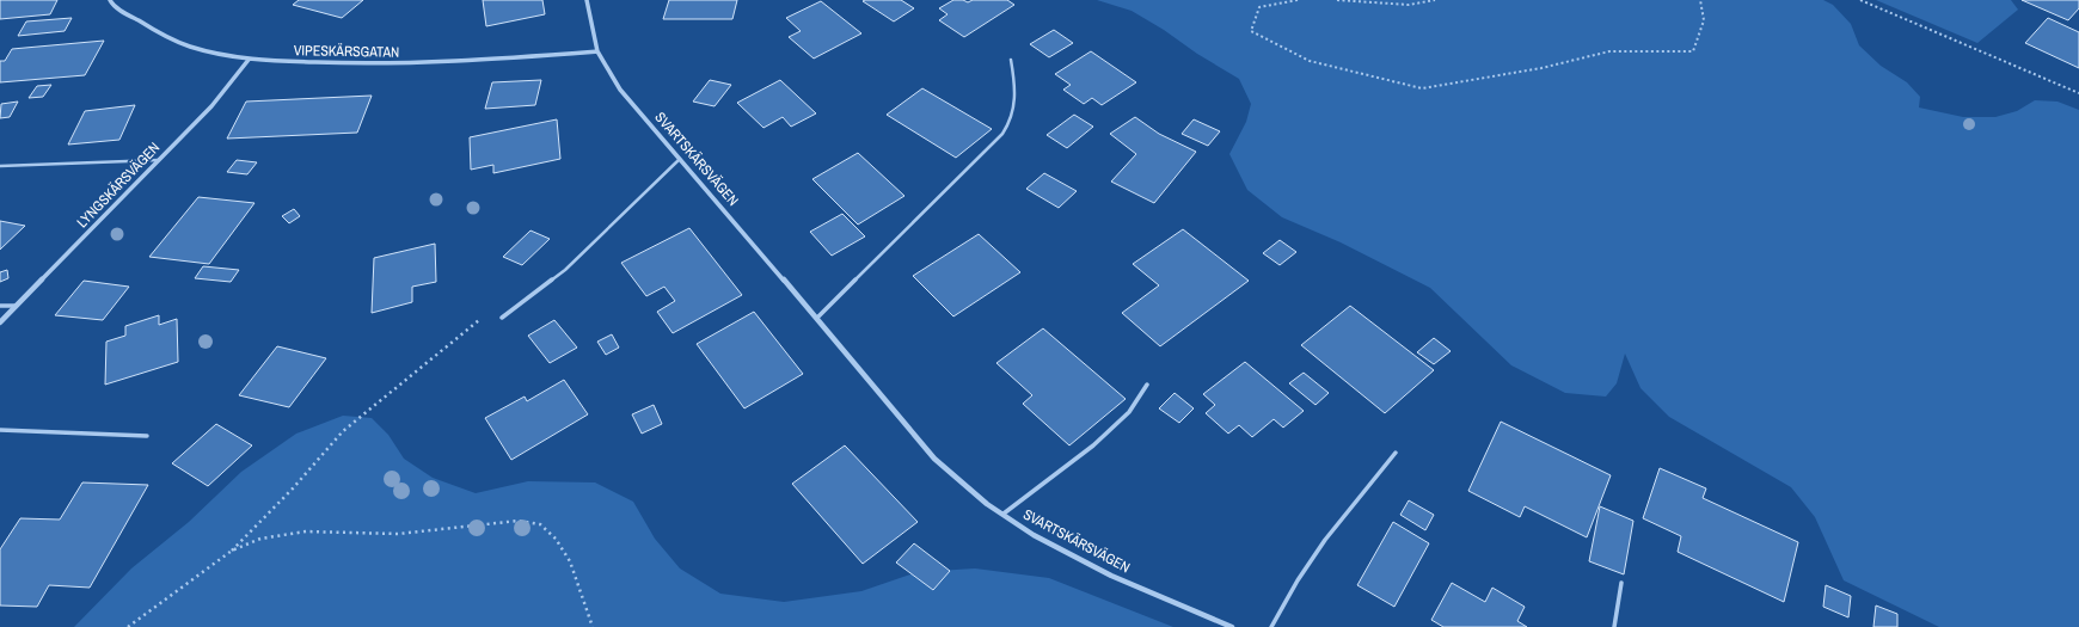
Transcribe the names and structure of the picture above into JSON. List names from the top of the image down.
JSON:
{
  "streets": {
    "street": ["VIPESKÄRSGATAN", "SVARTSKÄRSVÄGEN", "LYNGSKÄRSVÄGEN"]
  },
  "crossings": [
    ["VIPESKÄRSGATAN", "SVARTSKÄRSVÄGEN"],
    ["VIPESKÄRSGATAN", "LYNGSKÄRSVÄGEN"]
  ]
}
